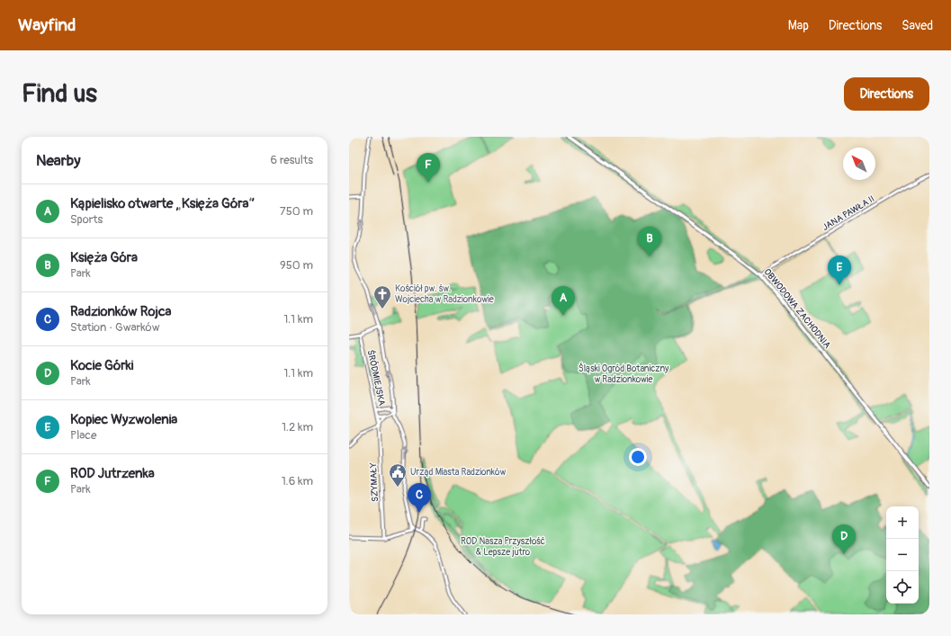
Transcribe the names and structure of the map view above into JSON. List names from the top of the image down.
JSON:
{
  "streets": {
    "main road": ["OBWODOWA ZACHODNIA"],
    "street": ["JANA PAWŁA II", "ŚRÓDMIEJSKA", "SZYMAŁY"]
  },
  "crossings": [
    ["JANA PAWŁA II", "OBWODOWA ZACHODNIA"],
    ["ŚRÓDMIEJSKA", "SZYMAŁY"]
  ],
  "parks": ["Śląski Ogród Botaniczny w Radzionkowie", "ROD Nasza Przyszłość & Lepsze jutro"],
  "places": {
    "church": ["Kościół pw. św. Wojciecha w Radzionkowie"],
    "public building": ["Urząd Miasta Radzionków"]
  },
  "north": "top left",
  "page": {
    "header": "Wayfind",
    "nav": ["Map", "Directions", "Saved"],
    "buttons": "Directions",
    "title": "Find us",
    "heading": ["Nearby", "6 results"],
    "pins": [
      "F",
      "B",
      "E",
      "A",
      "C",
      "D"
    ],
    "list": [
      {
        "mark": "A",
        "name": "Kąpielisko otwarte „Księża Góra”",
        "note": "Sports",
        "value": "750 m"
      },
      {
        "mark": "B",
        "name": "Księża Góra",
        "note": "Park",
        "value": "950 m"
      },
      {
        "mark": "C",
        "name": "Radzionków Rojca",
        "note": "Station · Gwarków",
        "value": "1.1 km"
      },
      {
        "mark": "D",
        "name": "Kocie Górki",
        "note": "Park",
        "value": "1.1 km"
      },
      {
        "mark": "E",
        "name": "Kopiec Wyzwolenia",
        "note": "Place",
        "value": "1.2 km"
      },
      {
        "mark": "F",
        "name": "ROD Jutrzenka",
        "note": "Park",
        "value": "1.6 km"
      }
    ],
    "map_buttons": ["+", "−"]
  }
}
